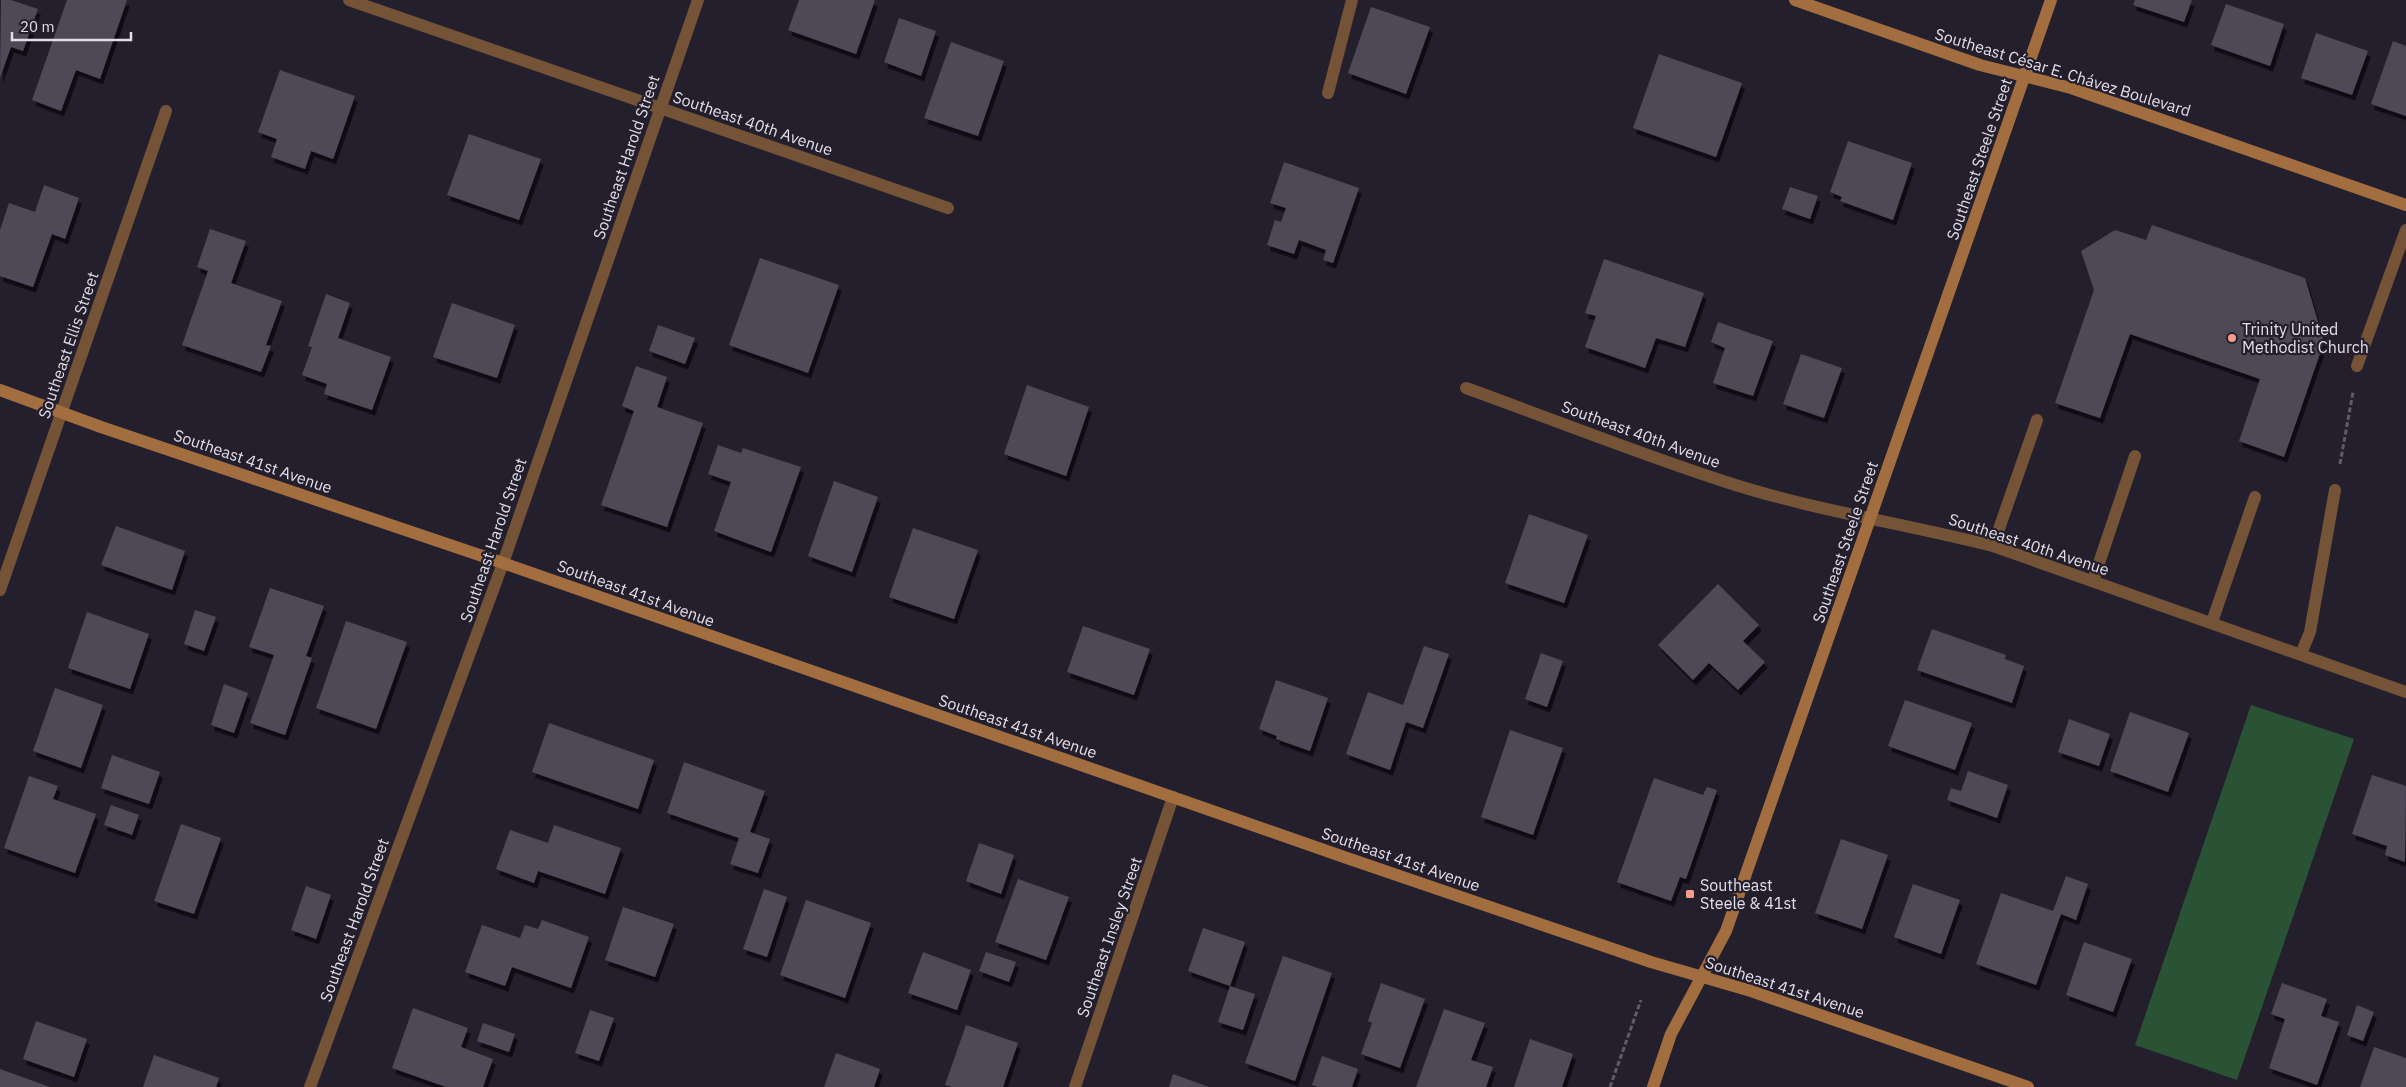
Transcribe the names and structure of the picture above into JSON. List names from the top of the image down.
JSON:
{
  "streets": {
    "street": [
      "Southeast César E. Chávez Boulevard",
      "Southeast 40th Avenue",
      "Southeast Harold Street",
      "Southeast Steele Street",
      "Southeast Ellis Street",
      "Southeast 41st Avenue",
      "Southeast Insley Street"
    ]
  },
  "crossings": [
    ["Southeast César E. Chávez Boulevard", "Southeast Steele Street"],
    ["Southeast 40th Avenue", "Southeast Harold Street"],
    ["Southeast 40th Avenue", "Southeast Steele Street"],
    ["Southeast Harold Street", "Southeast 41st Avenue"],
    ["Southeast Steele Street", "Southeast 41st Avenue"],
    ["Southeast Ellis Street", "Southeast 41st Avenue"],
    ["Southeast 41st Avenue", "Southeast Insley Street"]
  ],
  "places": {
    "other": ["Trinity United Methodist Church"],
    "transit": ["Southeast Steele & 41st"]
  },
  "scale_bar": "20 m"
}
